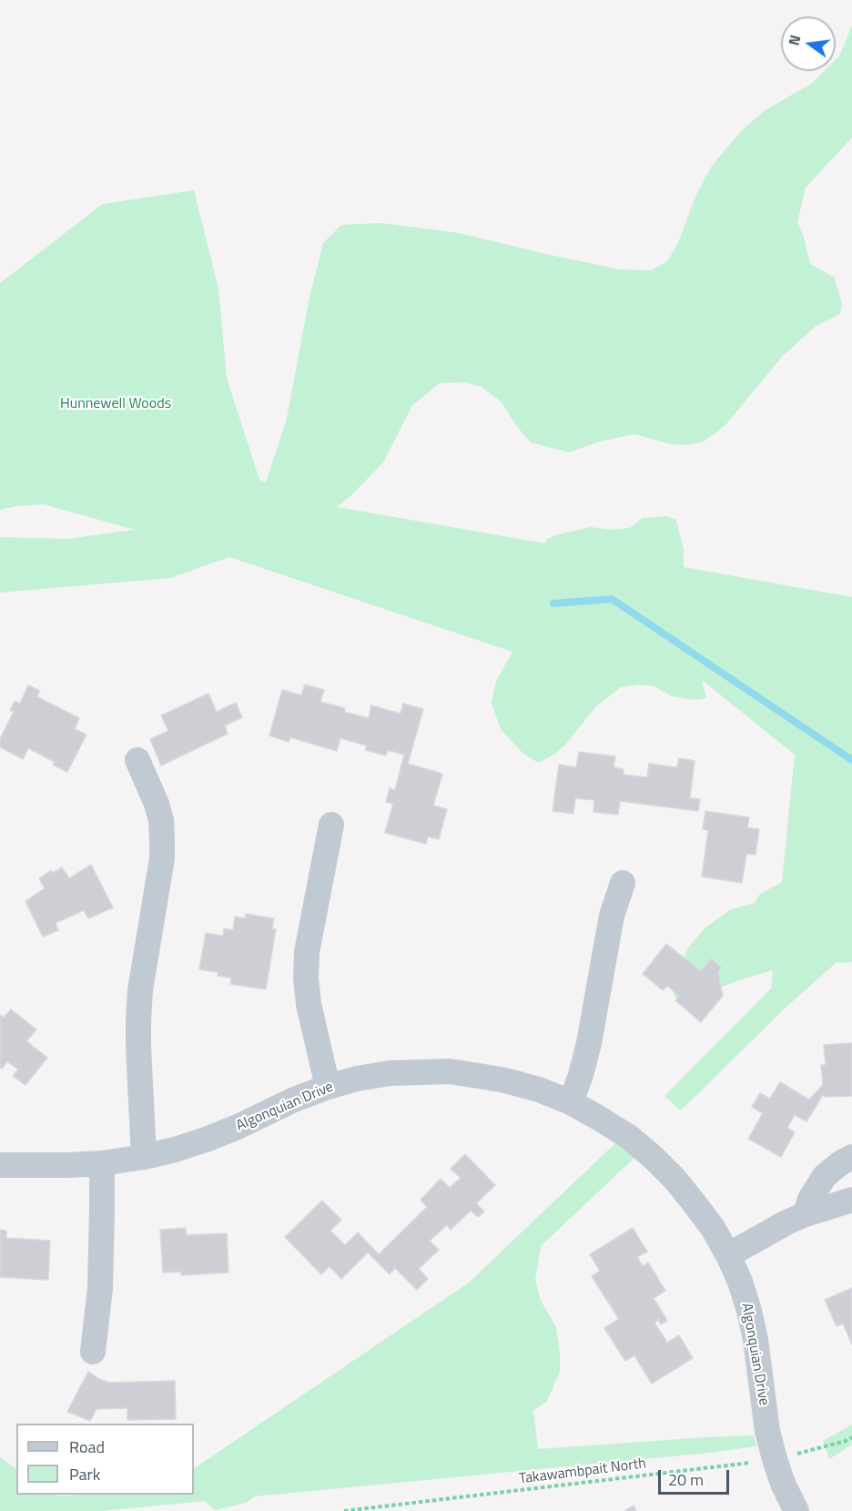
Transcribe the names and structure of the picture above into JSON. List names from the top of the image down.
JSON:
{
  "streets": {
    "street": ["Algonquian Drive"],
    "path": ["Takawambpait North"]
  },
  "crossings": [
    ["Algonquian Drive", "Takawambpait North"]
  ],
  "parks": ["Hunnewell Woods"],
  "legend": ["Road", "Park"],
  "scale_bar": "20 m",
  "north": "left"
}
